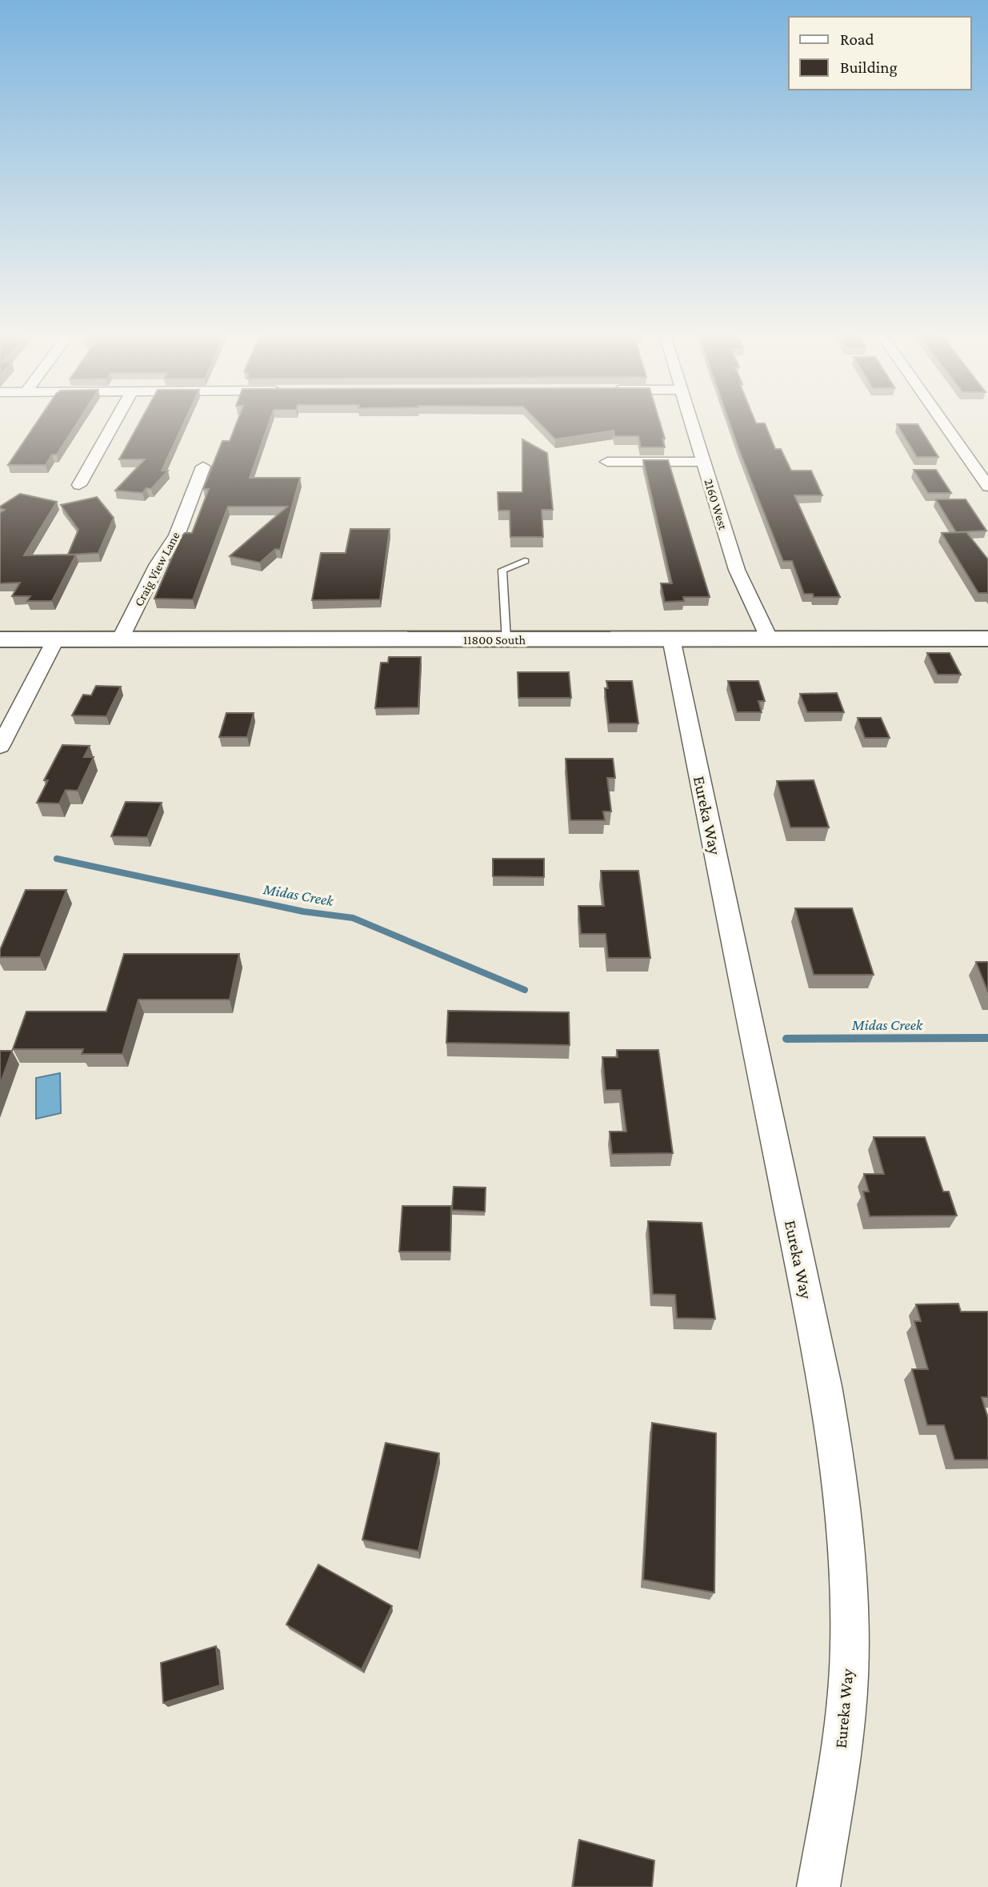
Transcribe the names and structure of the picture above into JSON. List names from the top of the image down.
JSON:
{
  "streets": {
    "main road": ["11800 South"],
    "street": ["2160 West", "Craig View Lane", "Eureka Way"]
  },
  "crossings": [
    ["2160 West", "11800 South"],
    ["Craig View Lane", "11800 South"],
    ["11800 South", "Eureka Way"]
  ],
  "water": ["Midas Creek"],
  "legend": ["Road", "Building"]
}
